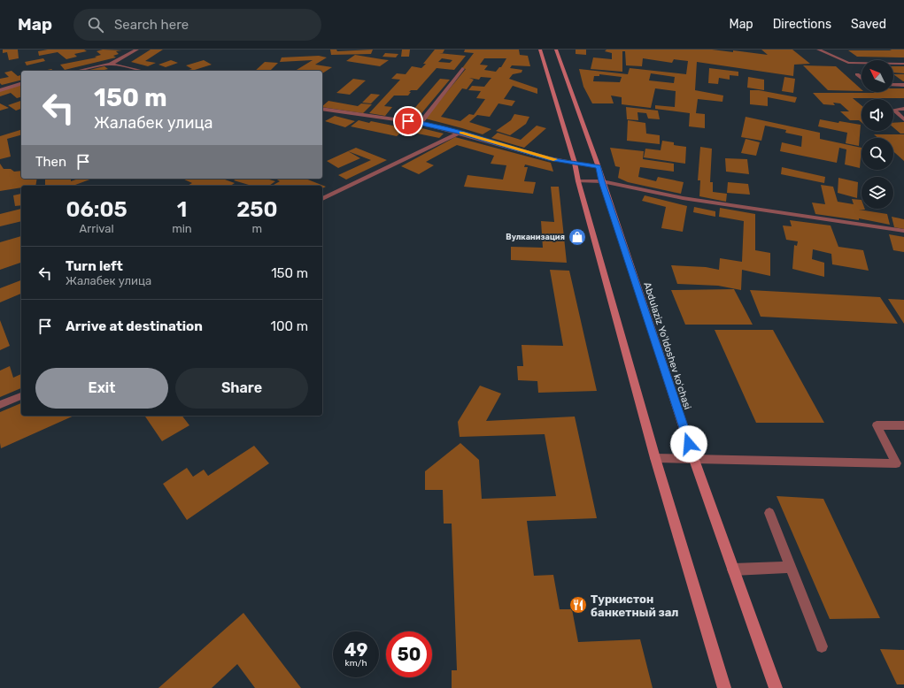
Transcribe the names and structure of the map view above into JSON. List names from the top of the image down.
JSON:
{
  "streets": {
    "main road": ["Abdulaziz Yoʻldoshev koʻchasi"]
  },
  "places": {
    "shop": ["Вулканизация"],
    "restaurant": ["Туркистон банкетный зал"]
  },
  "north": "top left",
  "page": {
    "header": "Map",
    "search": "Search here",
    "nav": ["Map", "Directions", "Saved"],
    "turn": ["150 m", "Жалабек улица"],
    "then": "Then",
    "eta": [
      "06:05",
      "Arrival",
      "1",
      "min",
      "250",
      "m"
    ],
    "list": [
      {
        "name": "Turn left",
        "note": "Жалабек улица",
        "value": "150 m"
      },
      {
        "name": "Arrive at destination",
        "value": "100 m"
      }
    ],
    "buttons": ["Exit", "Share"],
    "speed": "49 km/h",
    "limit": "50"
  }
}
